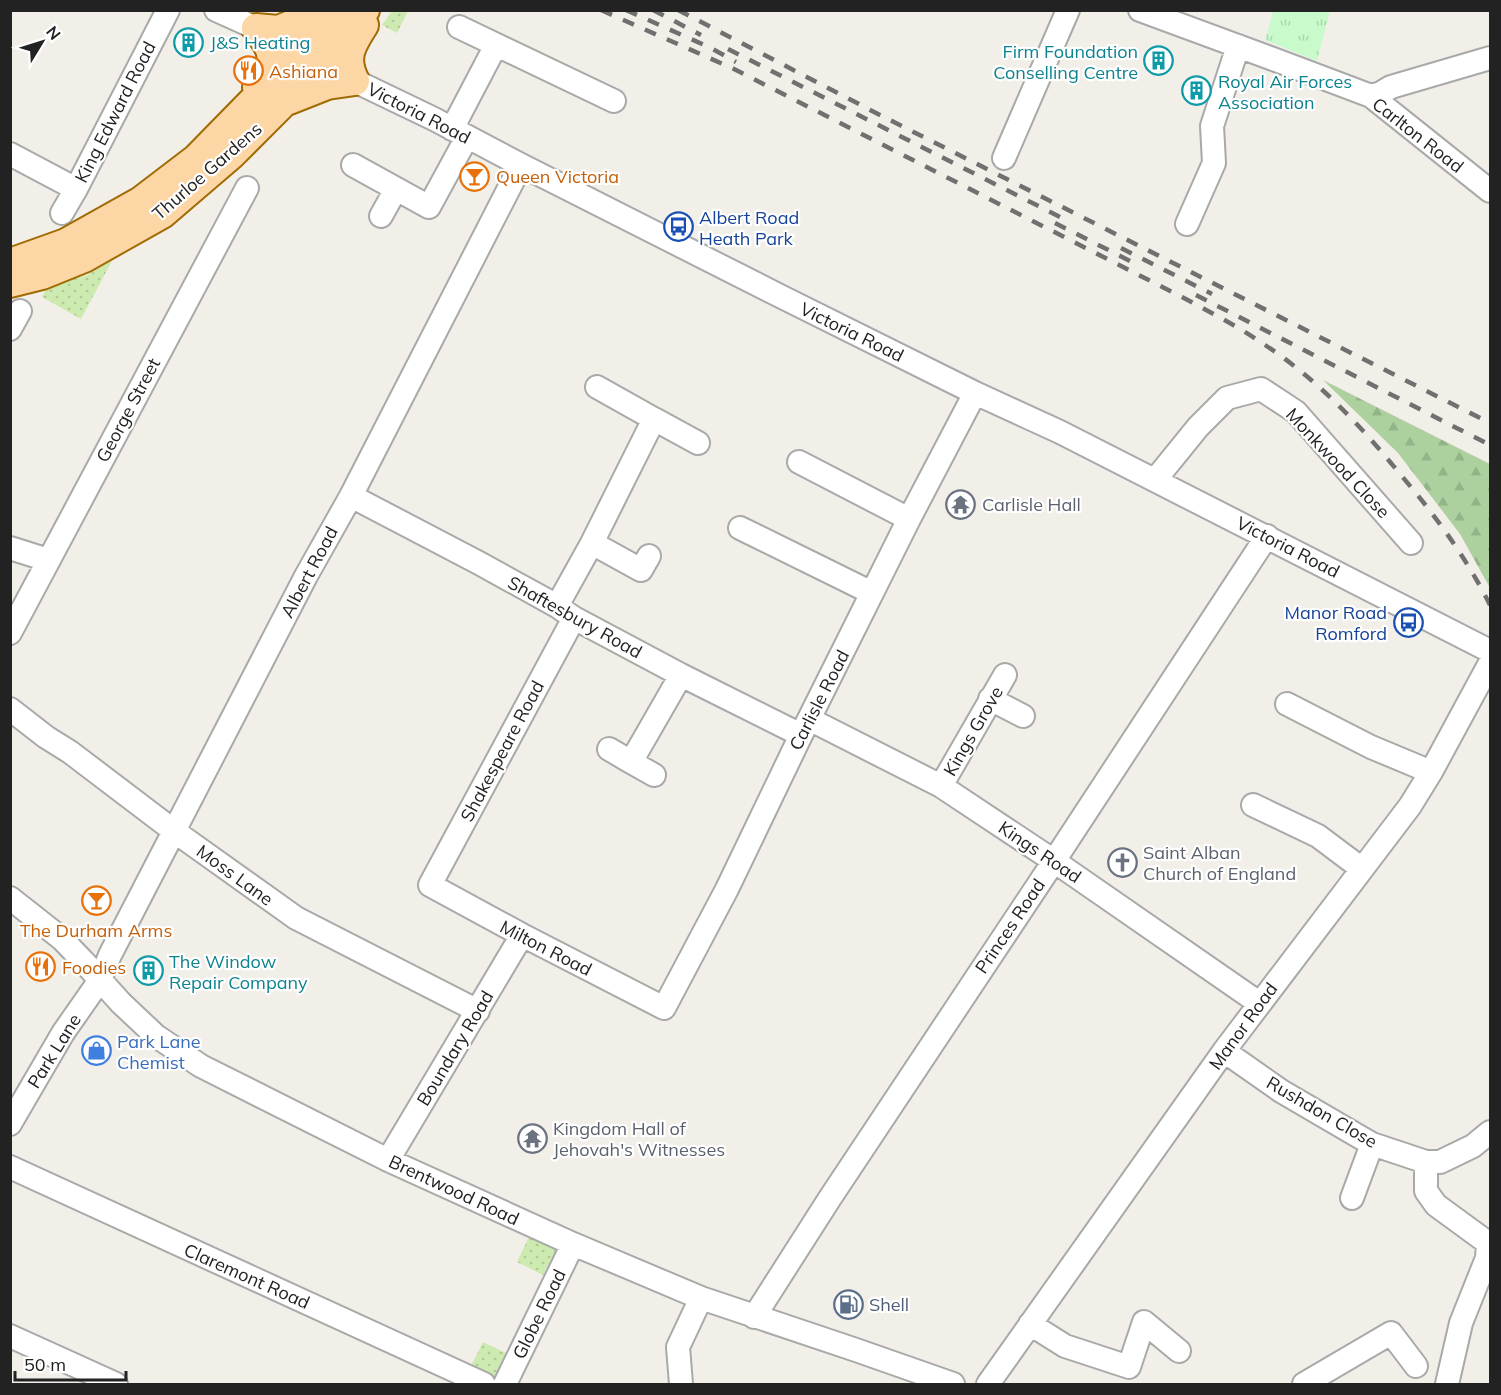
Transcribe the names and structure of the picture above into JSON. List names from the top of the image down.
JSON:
{
  "streets": {
    "main road": ["Thurloe Gardens"],
    "street": [
      "King Edward Road",
      "Victoria Road",
      "Carlton Road",
      "George Street",
      "Monkwood Close",
      "Albert Road",
      "Shaftesbury Road",
      "Carlisle Road",
      "Kings Grove",
      "Shakespeare Road",
      "Kings Road",
      "Moss Lane",
      "Princes Road",
      "Milton Road",
      "Manor Road",
      "Boundary Road",
      "Park Lane",
      "Rushdon Close",
      "Brentwood Road",
      "Claremont Road",
      "Globe Road"
    ]
  },
  "crossings": [
    ["Victoria Road", "Thurloe Gardens"],
    ["Victoria Road", "Monkwood Close"],
    ["Victoria Road", "Albert Road"],
    ["Victoria Road", "Carlisle Road"],
    ["Victoria Road", "Princes Road"],
    ["Albert Road", "Shaftesbury Road"],
    ["Albert Road", "Moss Lane"],
    ["Albert Road", "Park Lane"],
    ["Albert Road", "Brentwood Road"],
    ["Shaftesbury Road", "Carlisle Road"],
    ["Shaftesbury Road", "Shakespeare Road"],
    ["Shaftesbury Road", "Kings Road"],
    ["Carlisle Road", "Kings Road"],
    ["Carlisle Road", "Milton Road"],
    ["Kings Grove", "Kings Road"],
    ["Shakespeare Road", "Milton Road"],
    ["Kings Road", "Princes Road"],
    ["Kings Road", "Manor Road"],
    ["Moss Lane", "Boundary Road"],
    ["Princes Road", "Brentwood Road"],
    ["Milton Road", "Boundary Road"],
    ["Manor Road", "Rushdon Close"],
    ["Boundary Road", "Brentwood Road"],
    ["Park Lane", "Brentwood Road"],
    ["Brentwood Road", "Globe Road"]
  ],
  "places": {
    "building": [
      "J&S Heating",
      "Firm Foundation Conselling Centre",
      "Royal Air Forces Association",
      "The Window Repair Company"
    ],
    "restaurant": ["Ashiana", "Foodies"],
    "bar": ["Queen Victoria", "The Durham Arms"],
    "bus stop": ["Albert Road Heath Park", "Manor Road Romford"],
    "temple": ["Carlisle Hall", "Kingdom Hall of Jehovah's Witnesses"],
    "church": ["Saint Alban Church of England"],
    "shop": ["Park Lane Chemist"],
    "fuel station": ["Shell"]
  },
  "scale_bar": "50 m",
  "north": "top right"
}
